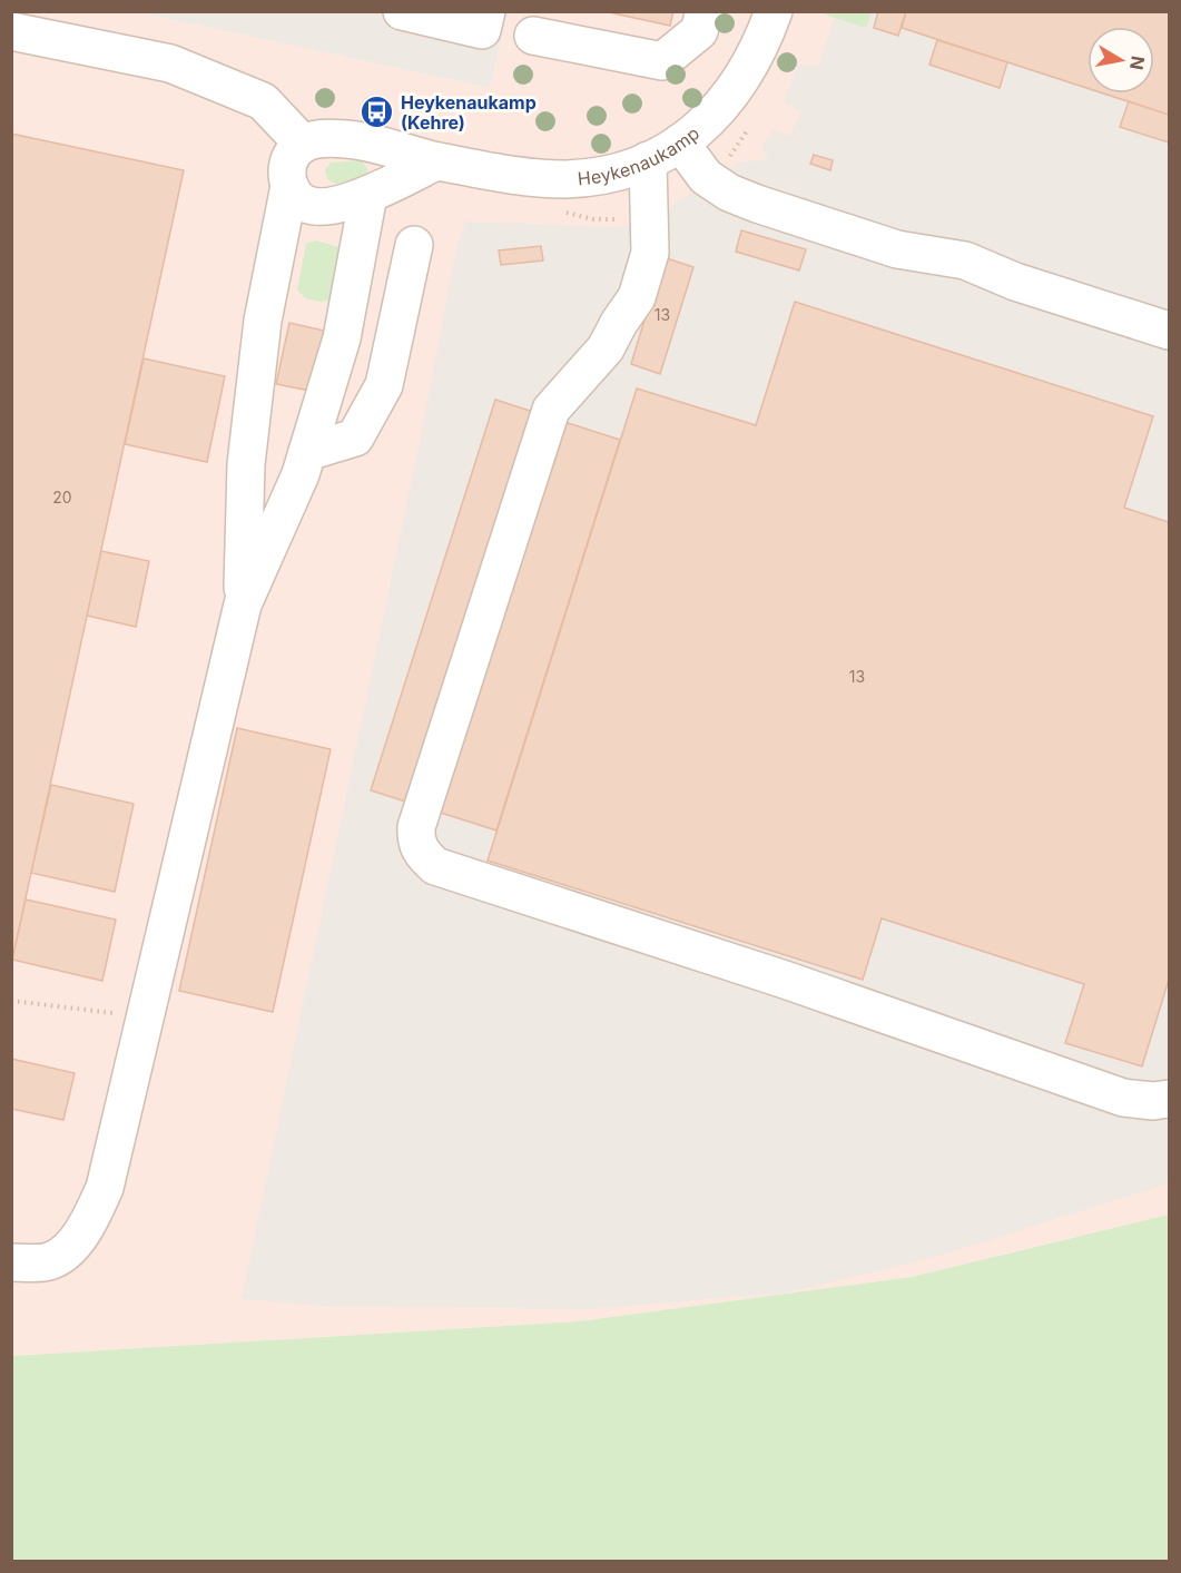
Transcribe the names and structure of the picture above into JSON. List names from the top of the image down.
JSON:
{
  "streets": {
    "street": ["Heykenaukamp"]
  },
  "places": {
    "bus stop": ["Heykenaukamp (Kehre)"]
  },
  "house_numbers": ["13", "20", "13"],
  "north": "right"
}
